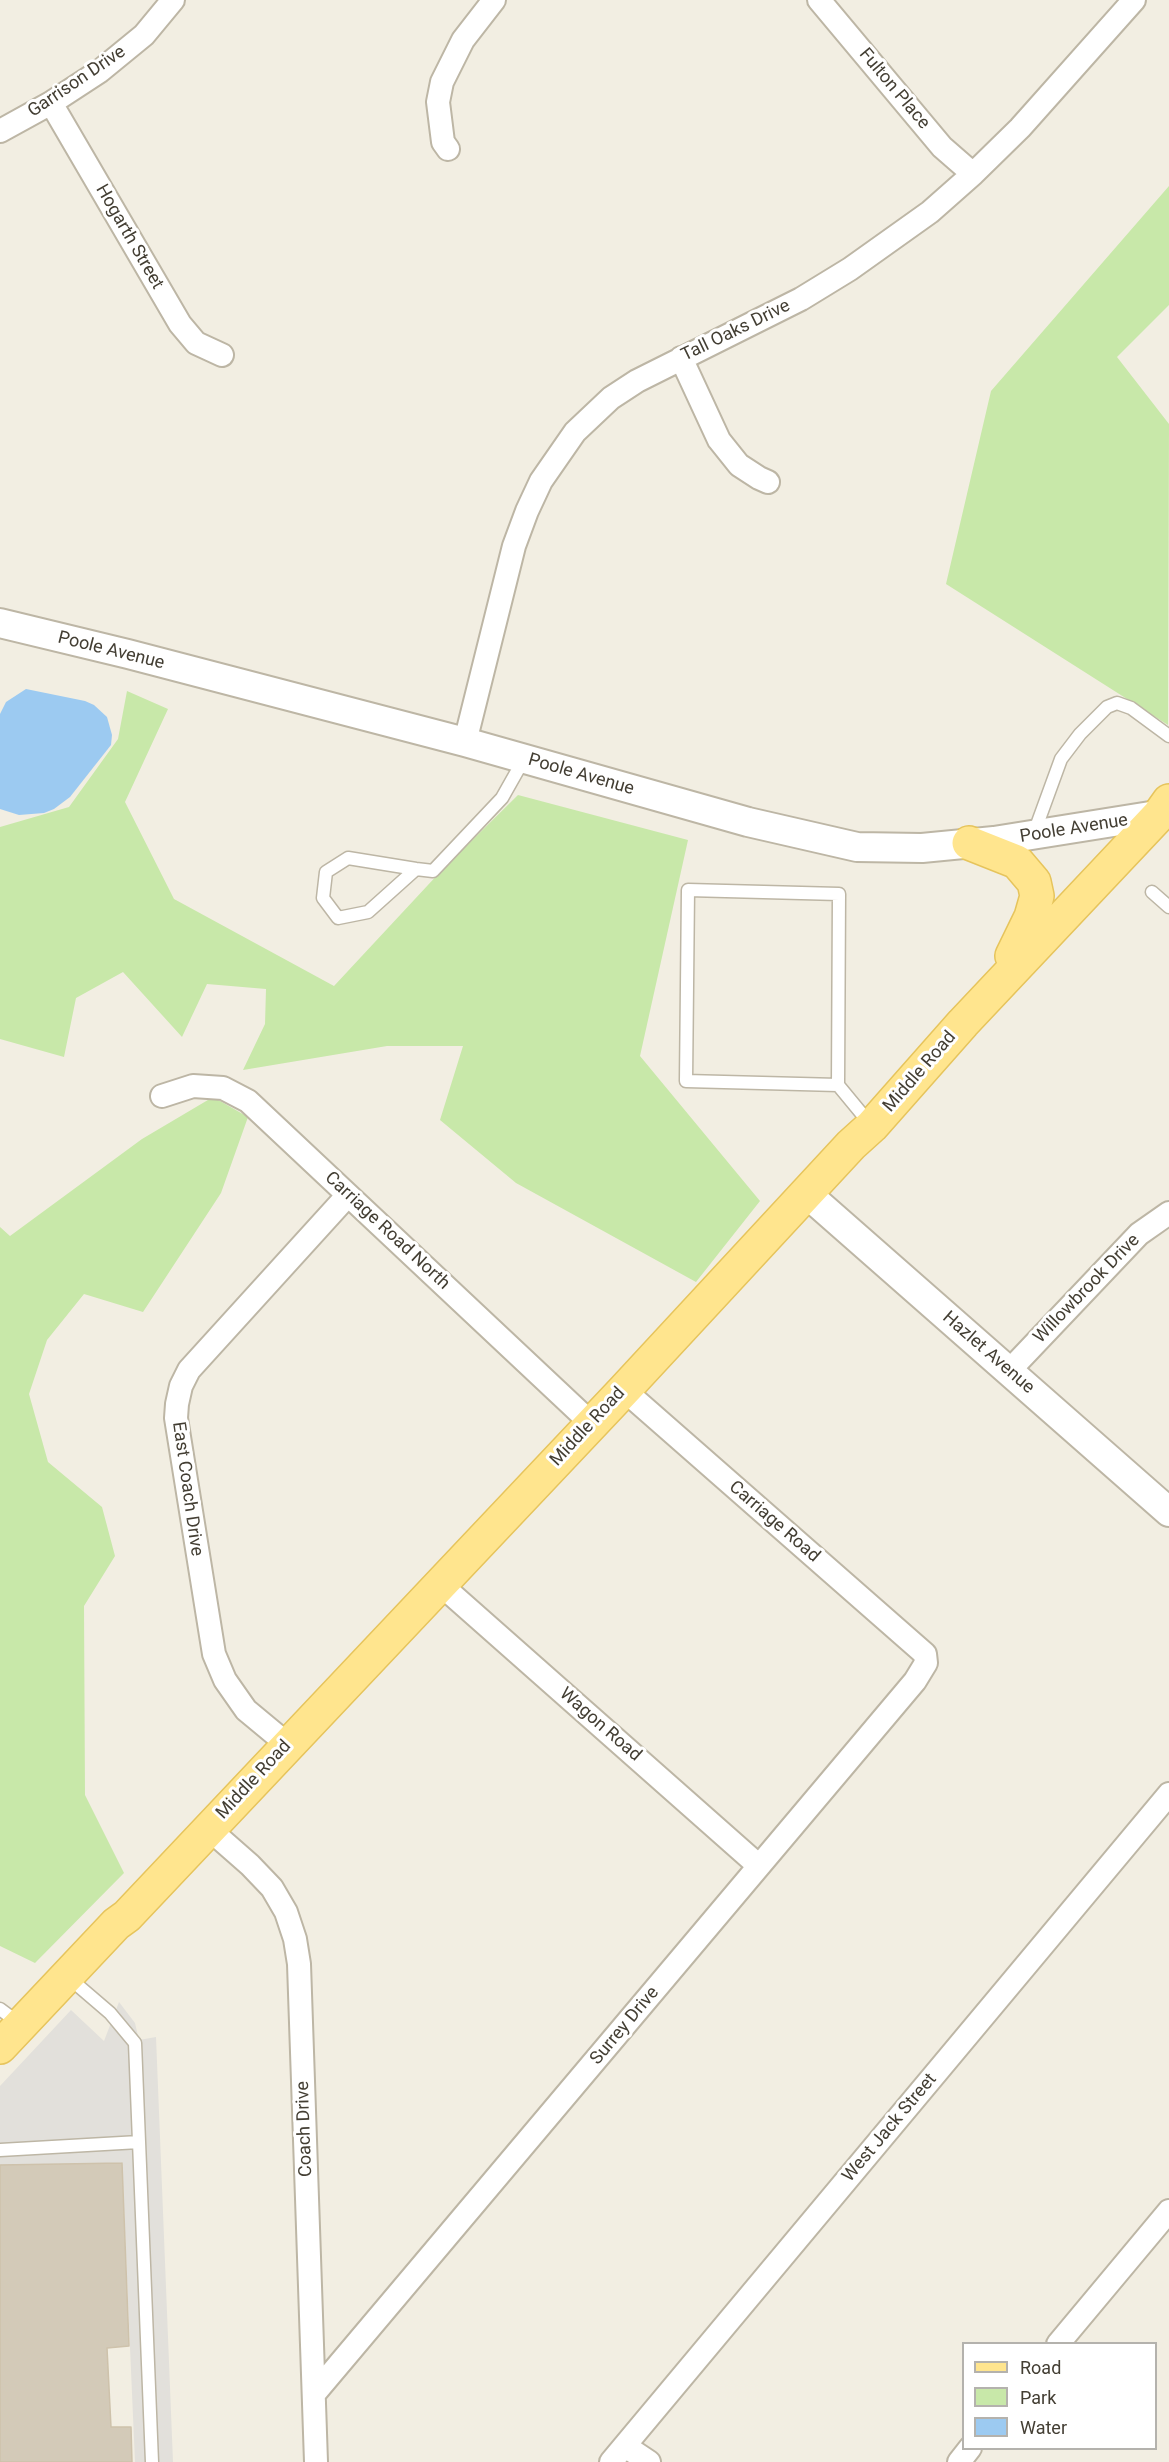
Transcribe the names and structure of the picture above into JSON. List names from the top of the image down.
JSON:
{
  "streets": {
    "main road": ["Middle Road"],
    "street": [
      "Garrison Drive",
      "Fulton Place",
      "Hogarth Street",
      "Tall Oaks Drive",
      "Poole Avenue",
      "Carriage Road North",
      "Willowbrook Drive",
      "Hazlet Avenue",
      "East Coach Drive",
      "Carriage Road",
      "Wagon Road",
      "Surrey Drive",
      "West Jack Street",
      "Coach Drive"
    ]
  },
  "crossings": [
    ["Garrison Drive", "Hogarth Street"],
    ["Fulton Place", "Tall Oaks Drive"],
    ["Tall Oaks Drive", "Poole Avenue"],
    ["Poole Avenue", "Middle Road"],
    ["Middle Road", "Carriage Road North"],
    ["Middle Road", "Hazlet Avenue"],
    ["Middle Road", "East Coach Drive"],
    ["Middle Road", "Carriage Road"],
    ["Middle Road", "Wagon Road"],
    ["Middle Road", "Coach Drive"],
    ["Carriage Road North", "East Coach Drive"],
    ["Willowbrook Drive", "Hazlet Avenue"],
    ["Carriage Road", "Surrey Drive"],
    ["Wagon Road", "Surrey Drive"],
    ["Surrey Drive", "Coach Drive"]
  ],
  "legend": ["Road", "Park", "Water"]
}
